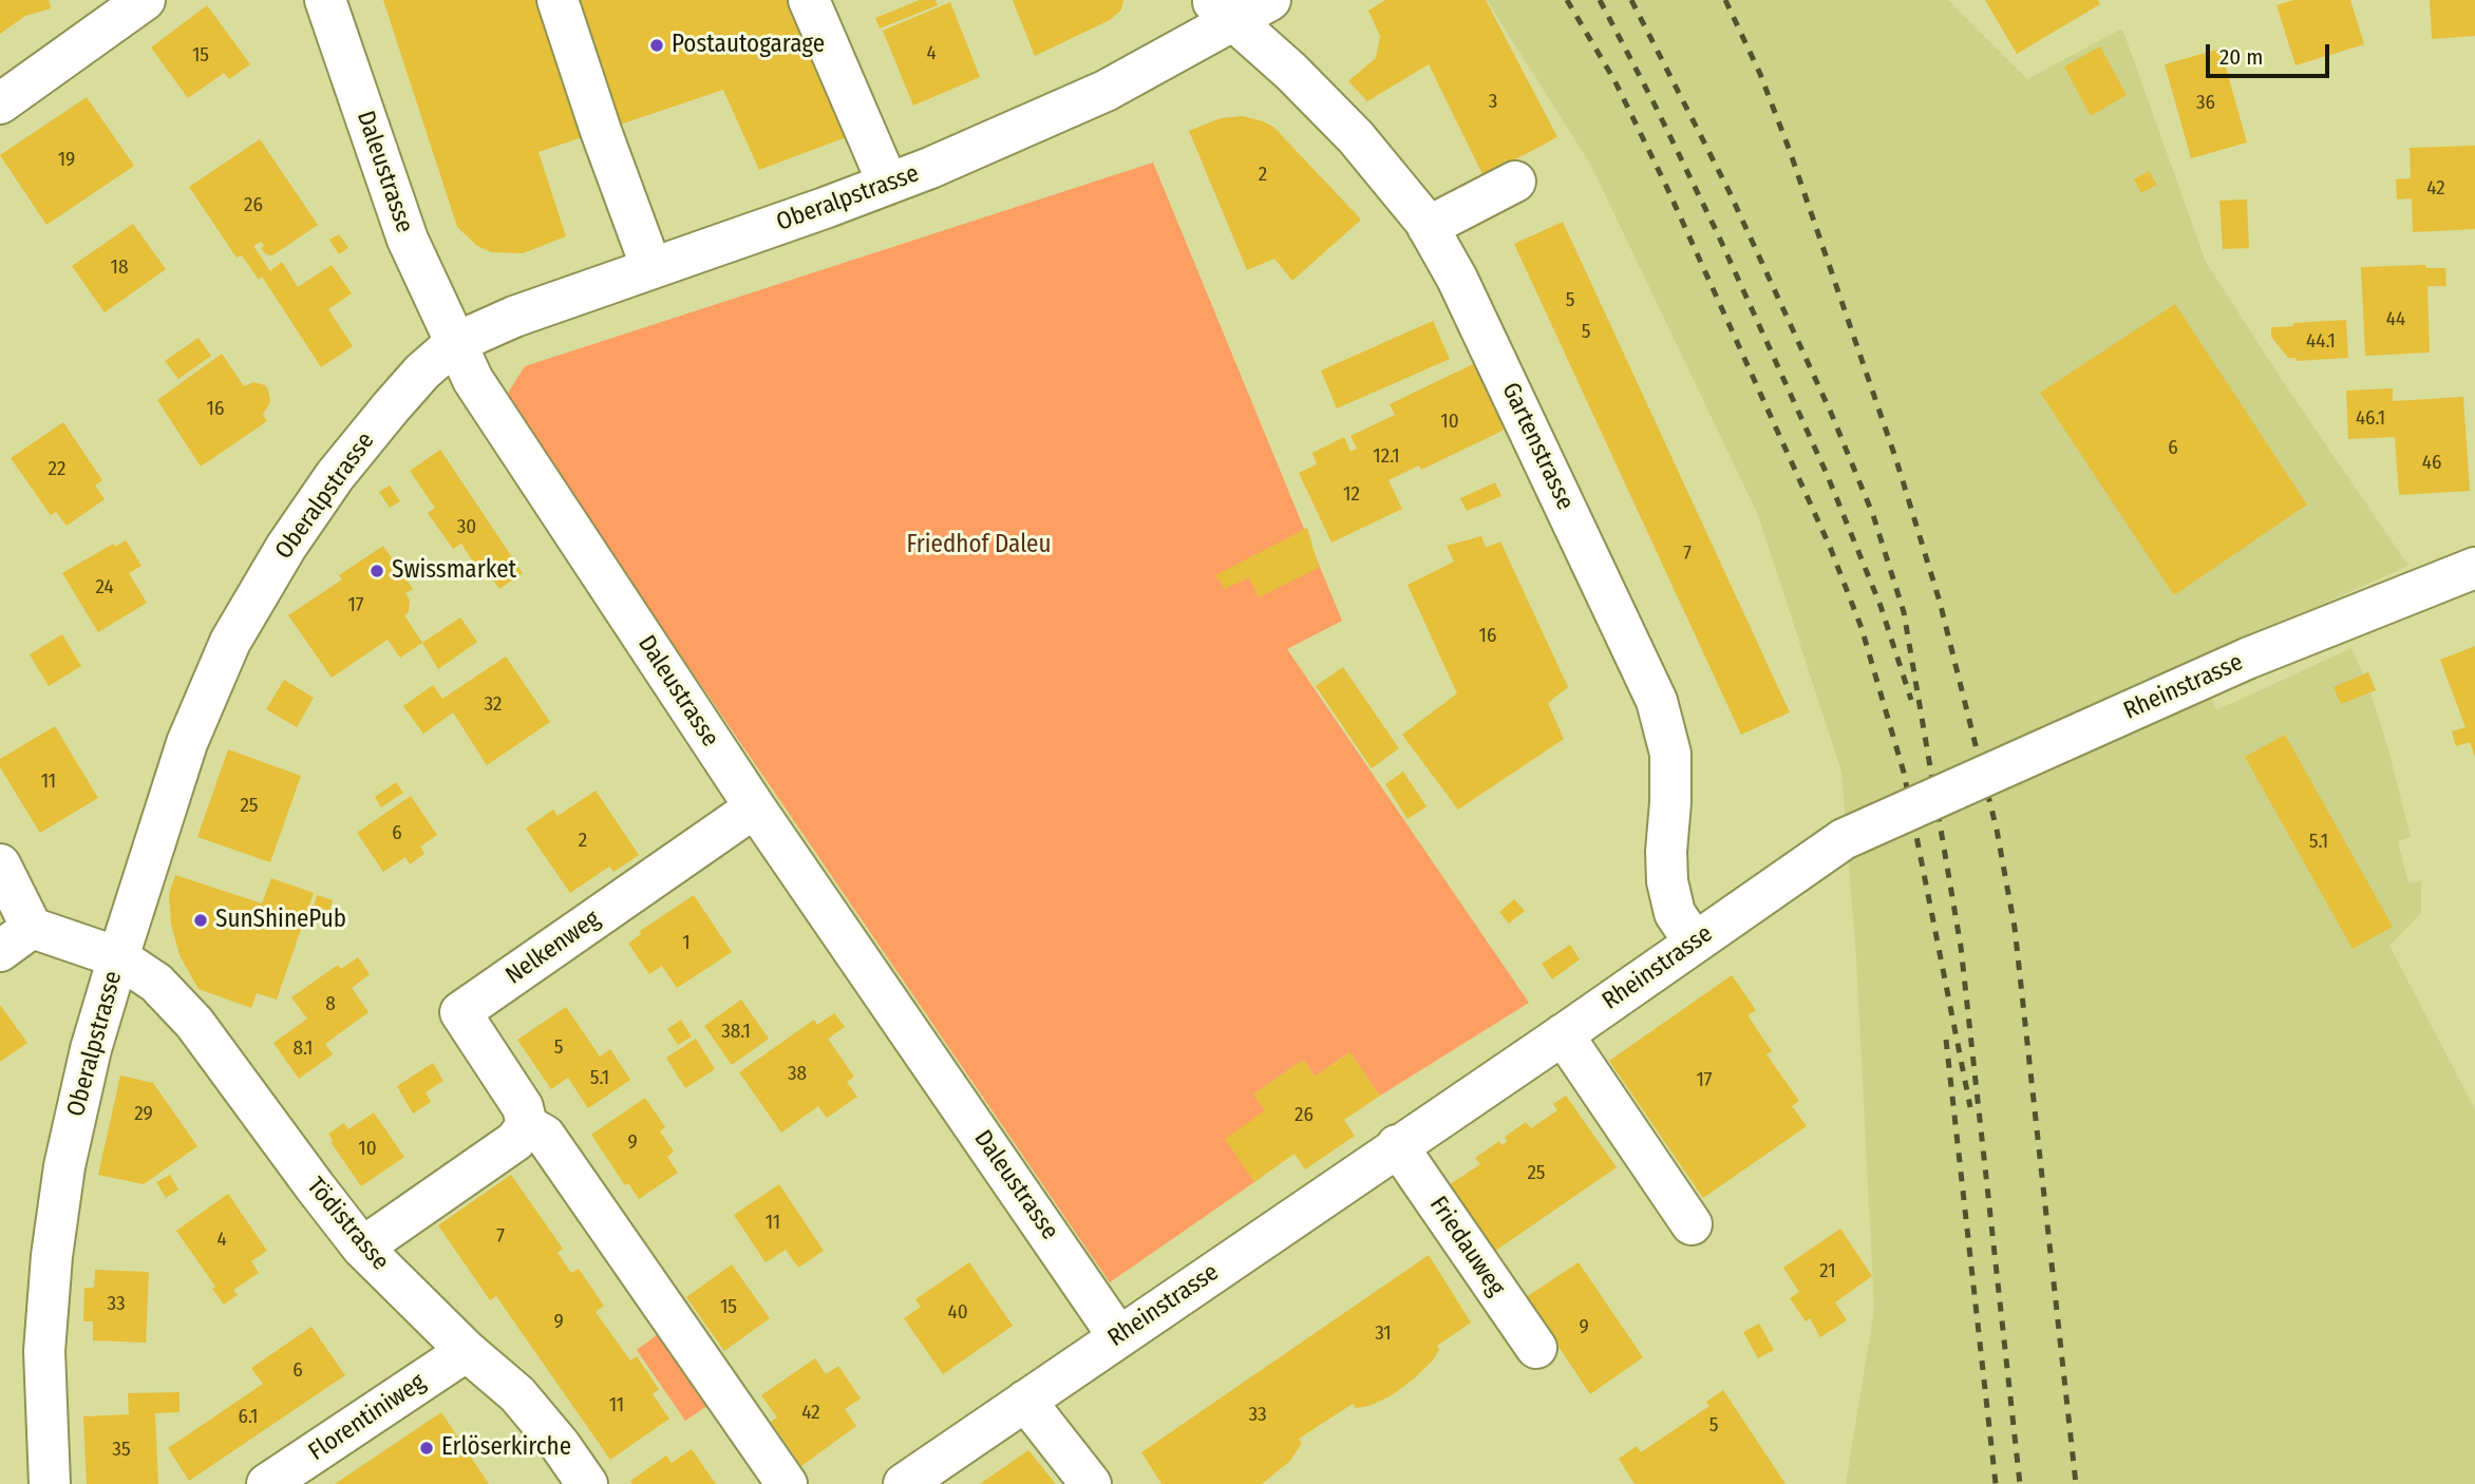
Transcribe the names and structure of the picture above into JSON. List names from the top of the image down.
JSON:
{
  "streets": {
    "street": [
      "Daleustrasse",
      "Oberalpstrasse",
      "Gartenstrasse",
      "Rheinstrasse",
      "Nelkenweg",
      "Tödistrasse",
      "Friedauweg",
      "Florentiniweg"
    ]
  },
  "crossings": [
    ["Daleustrasse", "Oberalpstrasse"],
    ["Daleustrasse", "Rheinstrasse"],
    ["Daleustrasse", "Nelkenweg"],
    ["Oberalpstrasse", "Gartenstrasse"],
    ["Oberalpstrasse", "Tödistrasse"],
    ["Gartenstrasse", "Rheinstrasse"],
    ["Rheinstrasse", "Friedauweg"],
    ["Tödistrasse", "Florentiniweg"]
  ],
  "parks": ["Friedhof Daleu"],
  "places": [
    "Postautogarage",
    "Swissmarket",
    "SunShinePub",
    "Erlöserkirche"
  ],
  "house_numbers": [
    "4",
    "15",
    "3",
    "36",
    "19",
    "2",
    "42",
    "26",
    "18",
    "5",
    "44",
    "5",
    "44.1",
    "16",
    "46.1",
    "10",
    "6",
    "12.1",
    "46",
    "22",
    "12",
    "30",
    "7",
    "24",
    "17",
    "16",
    "32",
    "11",
    "25",
    "6",
    "2",
    "5.1",
    "1",
    "8",
    "38.1",
    "5",
    "8.1",
    "38",
    "5.1",
    "17",
    "29",
    "26",
    "9",
    "10",
    "25",
    "11",
    "7",
    "4",
    "21",
    "33",
    "15",
    "40",
    "9",
    "9",
    "31",
    "6",
    "11",
    "42",
    "33",
    "6.1",
    "5",
    "35"
  ],
  "scale_bar": "20 m"
}
